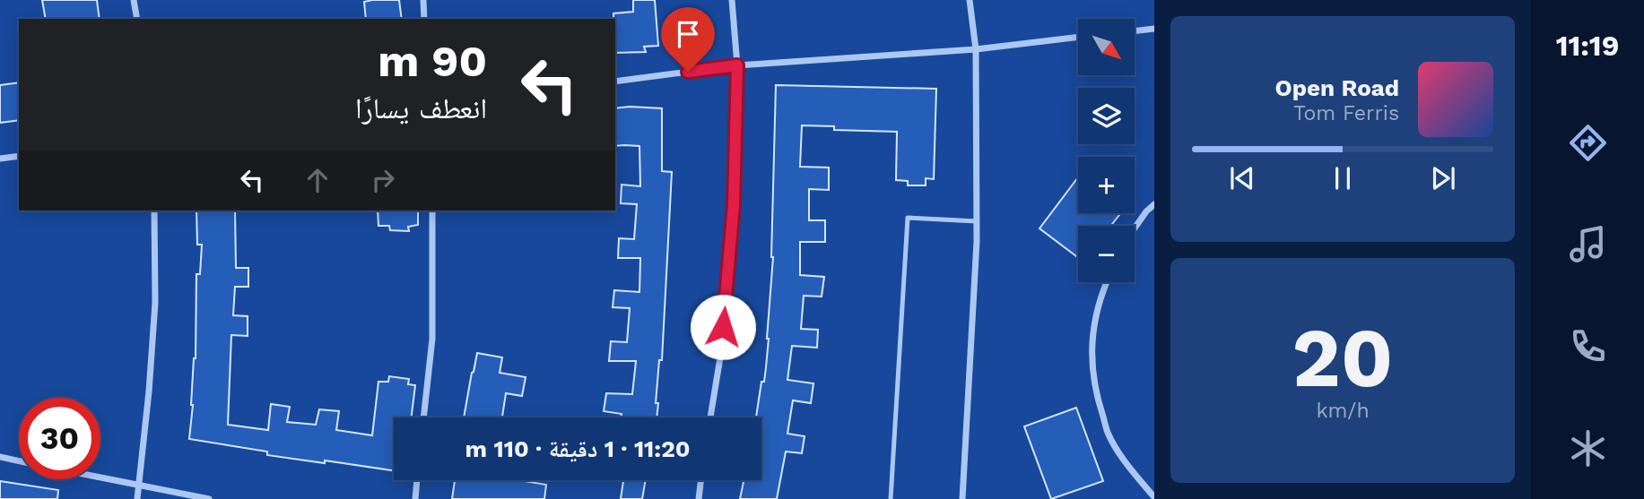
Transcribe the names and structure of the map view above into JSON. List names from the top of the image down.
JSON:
{
  "north": "bottom right",
  "page": {
    "tabs": "11:19",
    "map_buttons": ["+", "−"],
    "turn": ["90 m", "انعطف يسارًا"],
    "song": ["Open Road", "Tom Ferris"],
    "tile": ["20", "km/h"],
    "limit": "30",
    "trip": "11:20 · 1 دقيقة · 110 m"
  }
}
